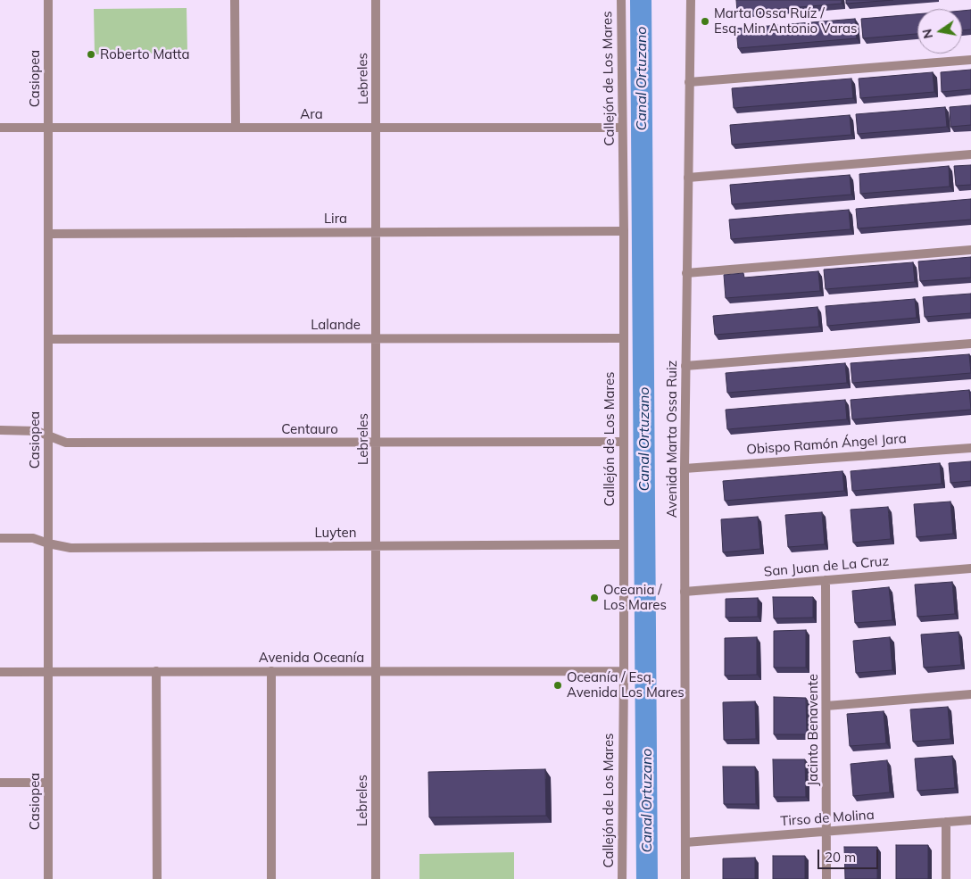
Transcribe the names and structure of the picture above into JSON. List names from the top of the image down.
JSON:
{
  "streets": {
    "street": [
      "Casiopea",
      "Lebreles",
      "Callejón de Los Mares",
      "Ara",
      "Lira",
      "Lalande",
      "Centauro",
      "Avenida Marta Ossa Ruiz",
      "Obispo Ramón Ángel Jara",
      "Luyten",
      "San Juan de La Cruz",
      "Avenida Oceanía",
      "Jacinto Benavente",
      "Tirso de Molina"
    ]
  },
  "crossings": [
    ["Casiopea", "Ara"],
    ["Casiopea", "Lira"],
    ["Casiopea", "Lalande"],
    ["Casiopea", "Centauro"],
    ["Casiopea", "Luyten"],
    ["Casiopea", "Avenida Oceanía"],
    ["Lebreles", "Ara"],
    ["Lebreles", "Lira"],
    ["Lebreles", "Lalande"],
    ["Lebreles", "Centauro"],
    ["Lebreles", "Luyten"],
    ["Lebreles", "Avenida Oceanía"],
    ["Callejón de Los Mares", "Ara"],
    ["Callejón de Los Mares", "Lira"],
    ["Callejón de Los Mares", "Lalande"],
    ["Callejón de Los Mares", "Centauro"],
    ["Callejón de Los Mares", "Luyten"],
    ["Callejón de Los Mares", "Avenida Oceanía"],
    ["Avenida Marta Ossa Ruiz", "Obispo Ramón Ángel Jara"],
    ["Avenida Marta Ossa Ruiz", "San Juan de La Cruz"],
    ["Avenida Marta Ossa Ruiz", "Tirso de Molina"],
    ["San Juan de La Cruz", "Jacinto Benavente"],
    ["Jacinto Benavente", "Tirso de Molina"]
  ],
  "water": ["Canal Ortuzano"],
  "places": [
    "Marta Ossa Ruíz / Esq. Min Antonio Varas",
    "Roberto Matta",
    "Oceania / Los Mares",
    "Oceanía / Esq. Avenida Los Mares"
  ],
  "scale_bar": "20 m",
  "north": "left"
}
